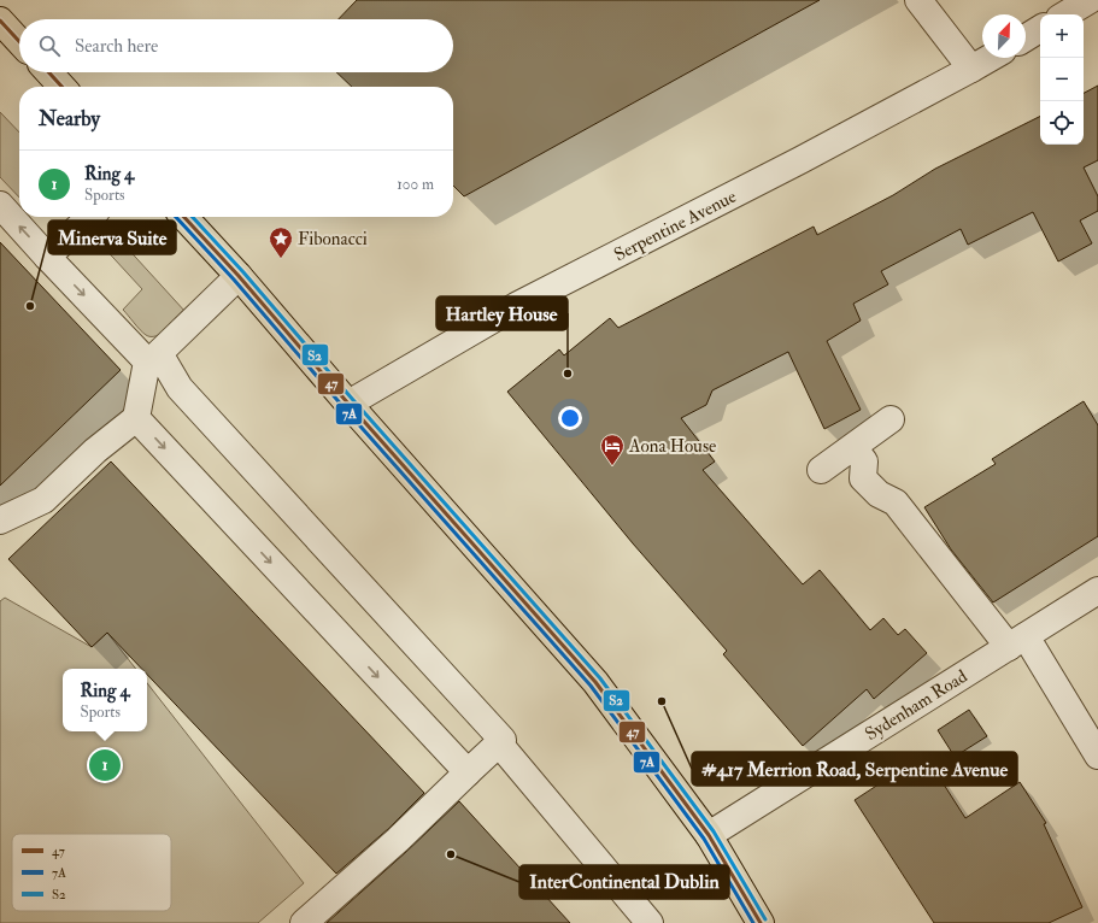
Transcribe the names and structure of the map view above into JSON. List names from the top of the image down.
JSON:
{
  "streets": {
    "street": ["Serpentine Avenue", "Sydenham Road"]
  },
  "places": {
    "place": ["Fibonacci"],
    "other": [
      "Minerva Suite",
      "Hartley House",
      "#417 Merrion Road, Serpentine Avenue",
      "InterContinental Dublin"
    ],
    "hotel": ["Aona House"]
  },
  "lines": ["transit line 47", "transit line 7A", "transit line S2"],
  "legend": ["47", "7A", "S2"],
  "north": "top right",
  "page": {
    "map_buttons": ["+", "−"],
    "search": "Search here",
    "heading": "Nearby",
    "list": [
      {
        "mark": "1",
        "name": "Ring 4",
        "note": "Sports",
        "value": "100 m"
      }
    ],
    "popup": ["Ring 4", "Sports"],
    "pins": "1"
  }
}
